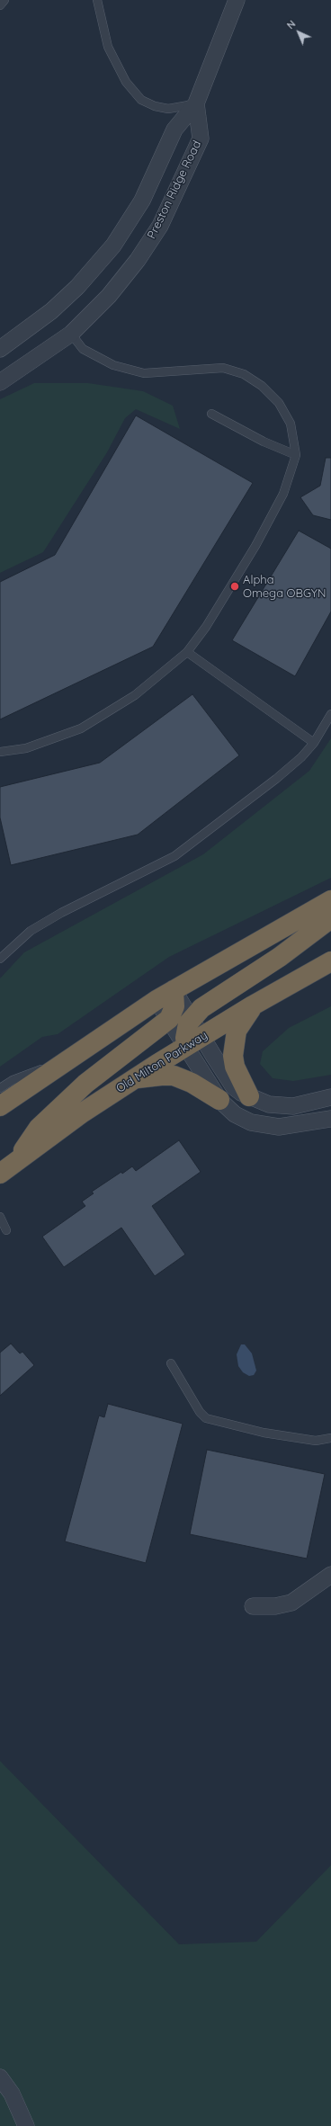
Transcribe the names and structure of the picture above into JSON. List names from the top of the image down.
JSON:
{
  "streets": {
    "highway": ["Old Milton Parkway"],
    "street": ["Preston Ridge Road"]
  },
  "places": ["Alpha Omega OBGYN"],
  "north": "top left"
}
